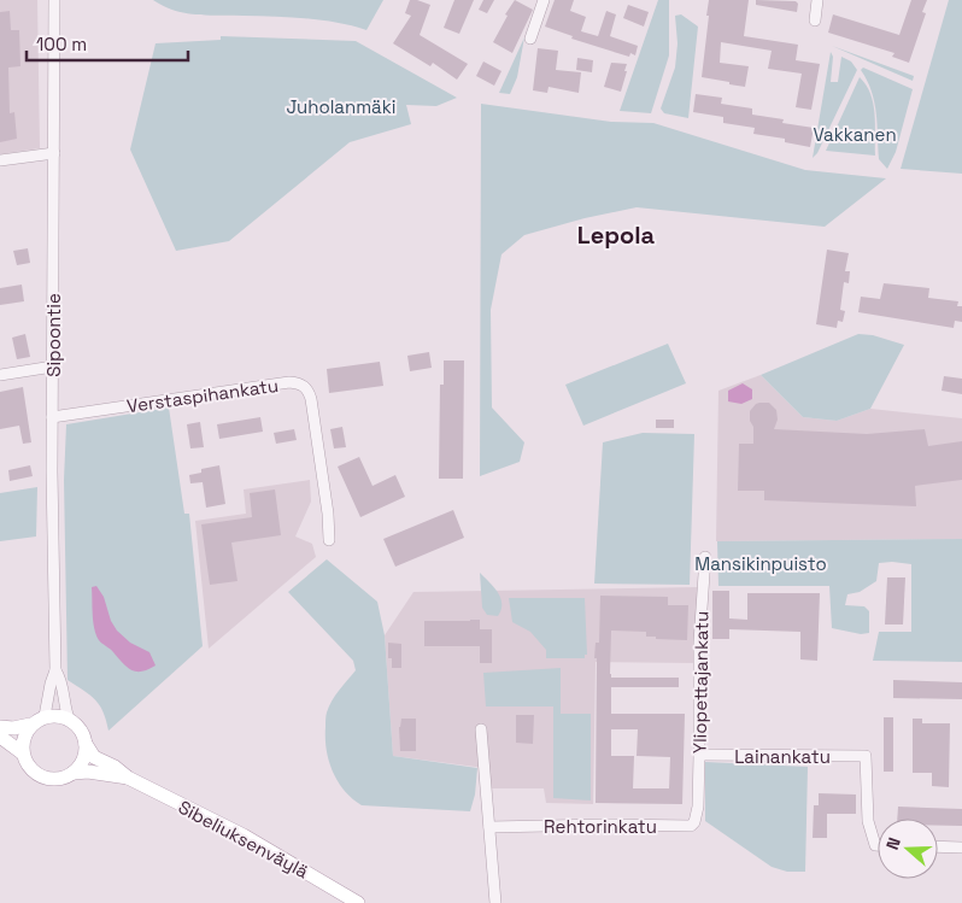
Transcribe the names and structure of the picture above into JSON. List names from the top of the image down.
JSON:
{
  "streets": {
    "main road": ["Sibeliuksenväylä"],
    "street": [
      "Sipoontie",
      "Verstaspihankatu",
      "Yliopettajankatu",
      "Lainankatu",
      "Rehtorinkatu"
    ]
  },
  "crossings": [
    ["Sipoontie", "Verstaspihankatu"],
    ["Sipoontie", "Sibeliuksenväylä"],
    ["Yliopettajankatu", "Lainankatu"],
    ["Yliopettajankatu", "Rehtorinkatu"]
  ],
  "districts": ["Lepola"],
  "parks": ["Juholanmäki", "Vakkanen", "Mansikinpuisto"],
  "scale_bar": "100 m",
  "north": "left"
}
